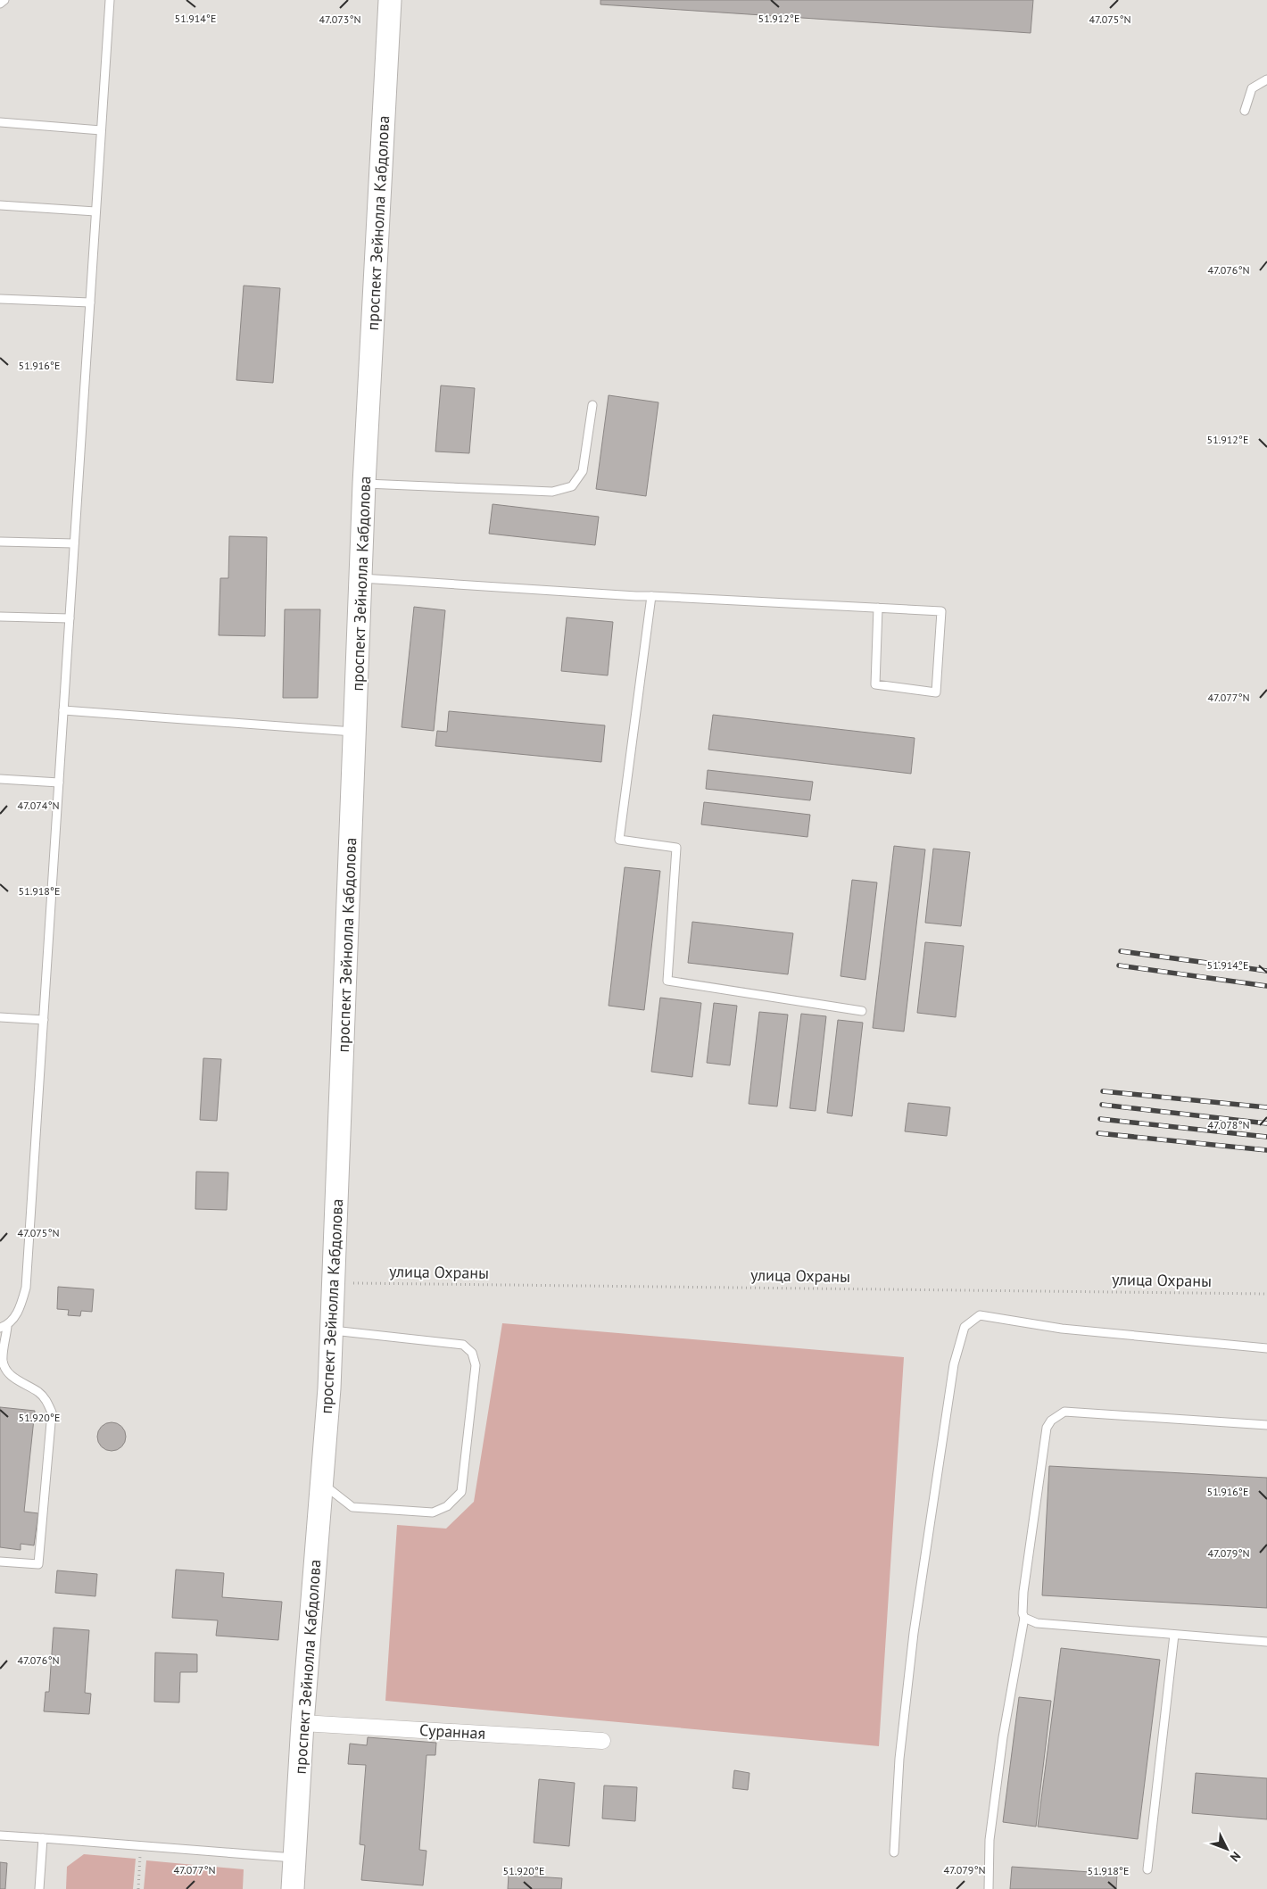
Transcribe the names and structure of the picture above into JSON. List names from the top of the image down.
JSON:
{
  "streets": {
    "main road": ["проспект Зейнолла Кабдолова"],
    "street": ["Суранная"],
    "path": ["улица Охраны"]
  },
  "crossings": [
    ["проспект Зейнолла Кабдолова", "улица Охраны"],
    ["проспект Зейнолла Кабдолова", "Суранная"]
  ],
  "north": "bottom right",
  "coordinates": [
    "51.914°E",
    "51.912°E",
    "47.073°N",
    "47.075°N",
    "47.076°N",
    "51.916°E",
    "47.077°N",
    "47.074°N",
    "51.918°E",
    "47.078°N",
    "51.920°E",
    "47.079°N"
  ]
}
